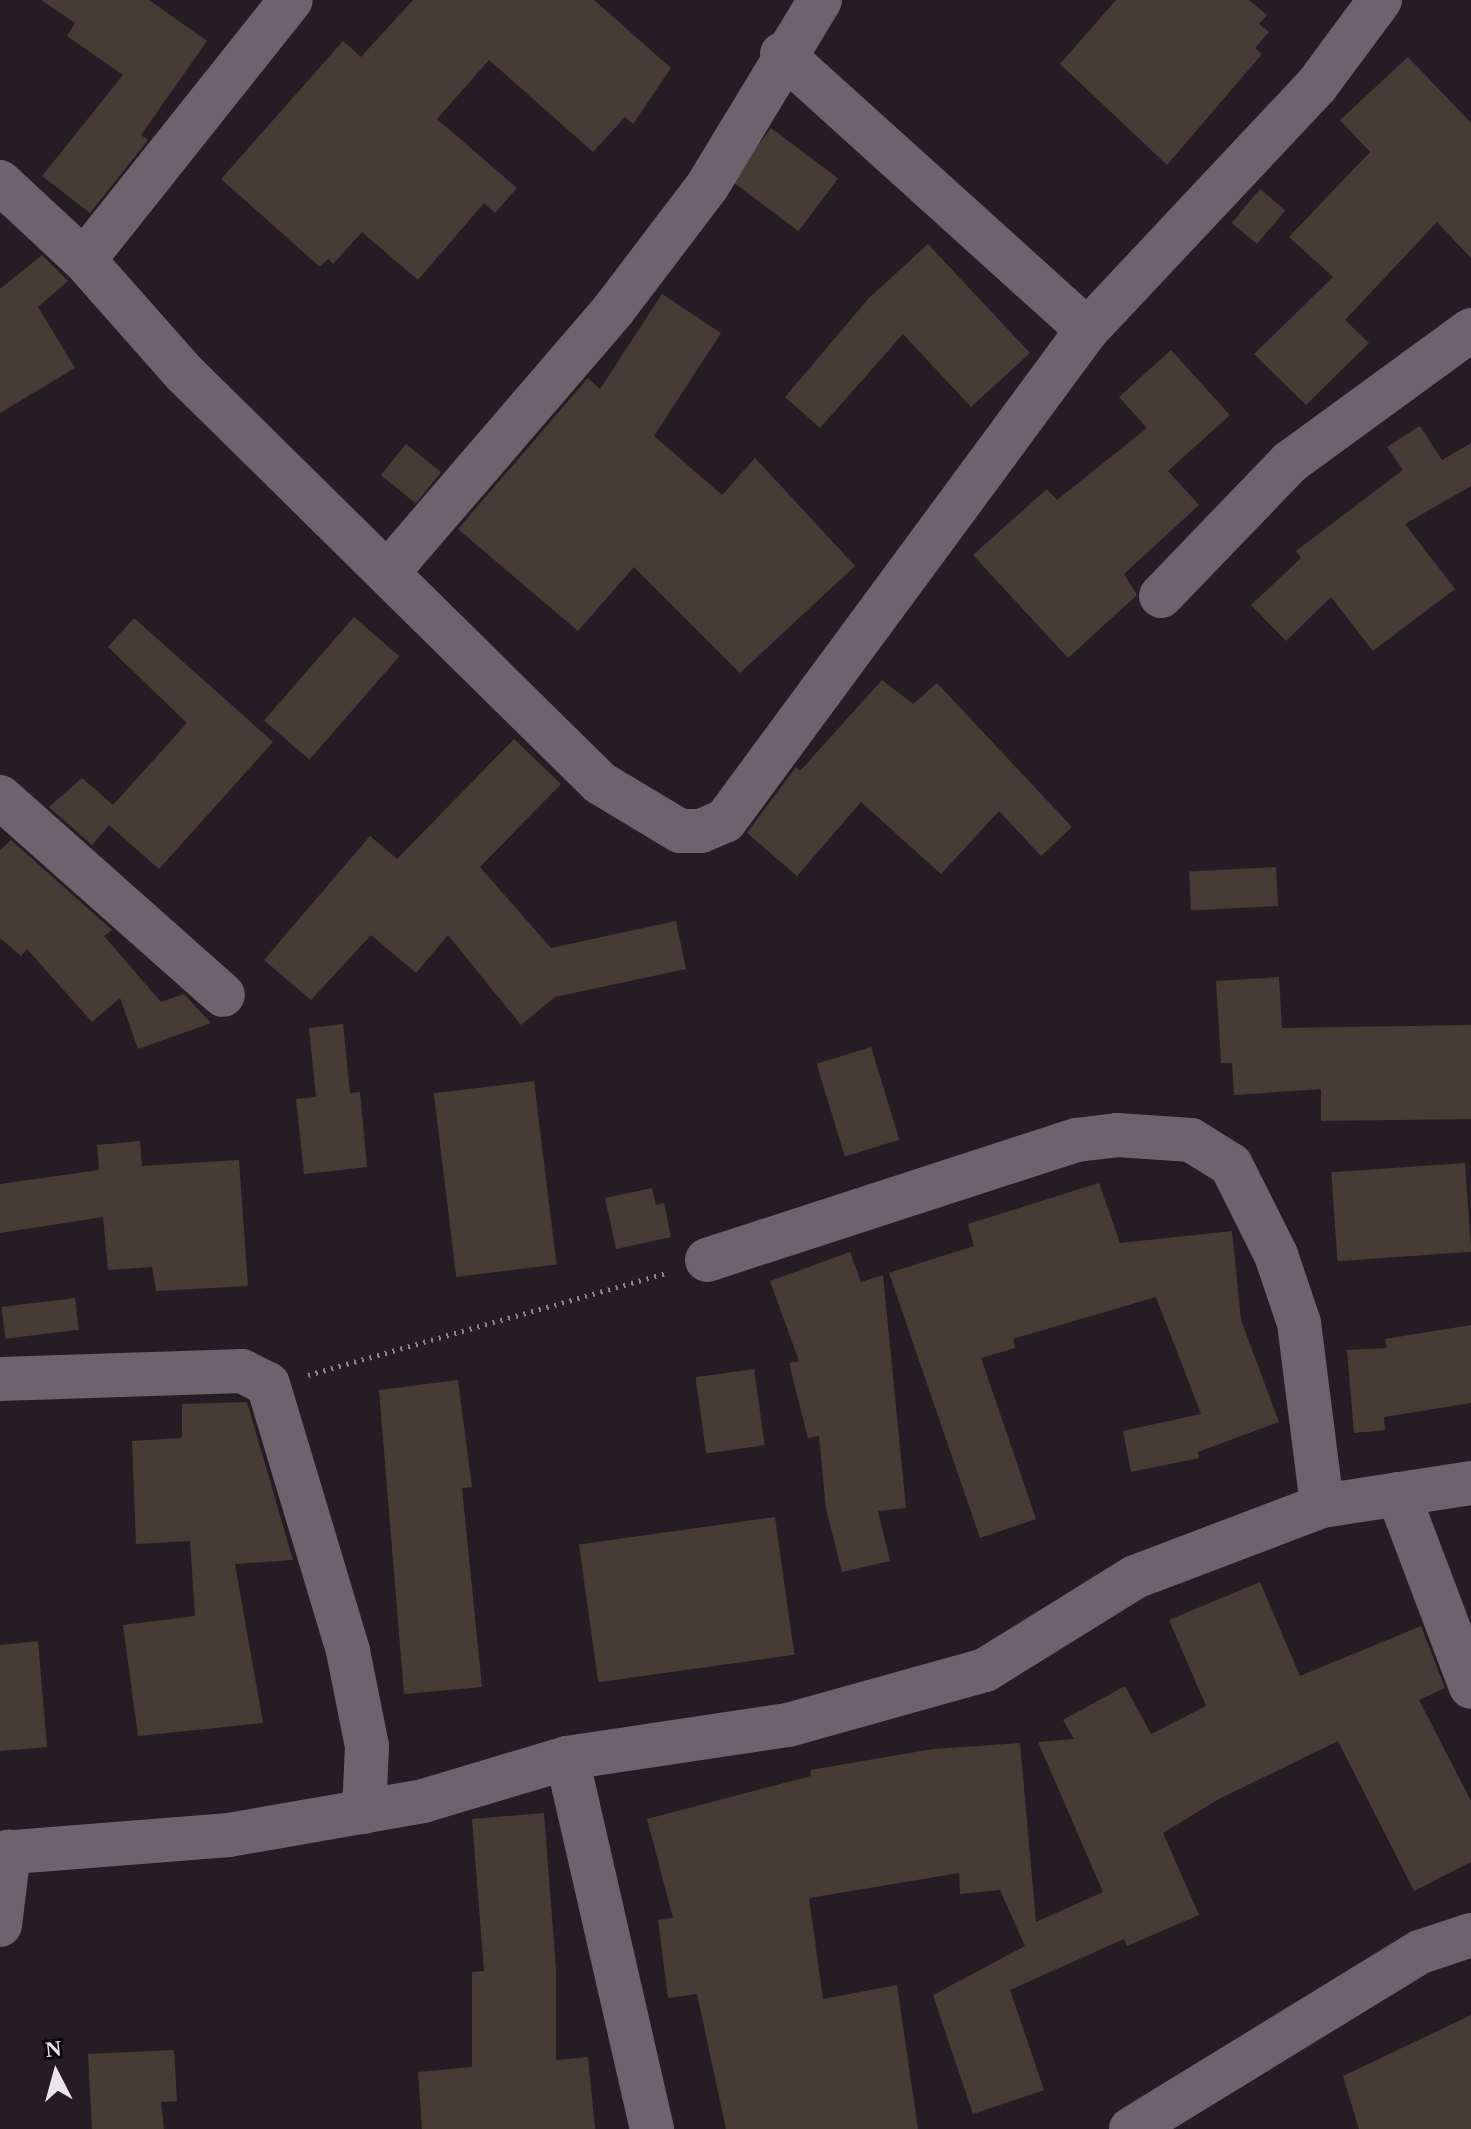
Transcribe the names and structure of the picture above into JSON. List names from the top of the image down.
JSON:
{
  "north": "top"
}
